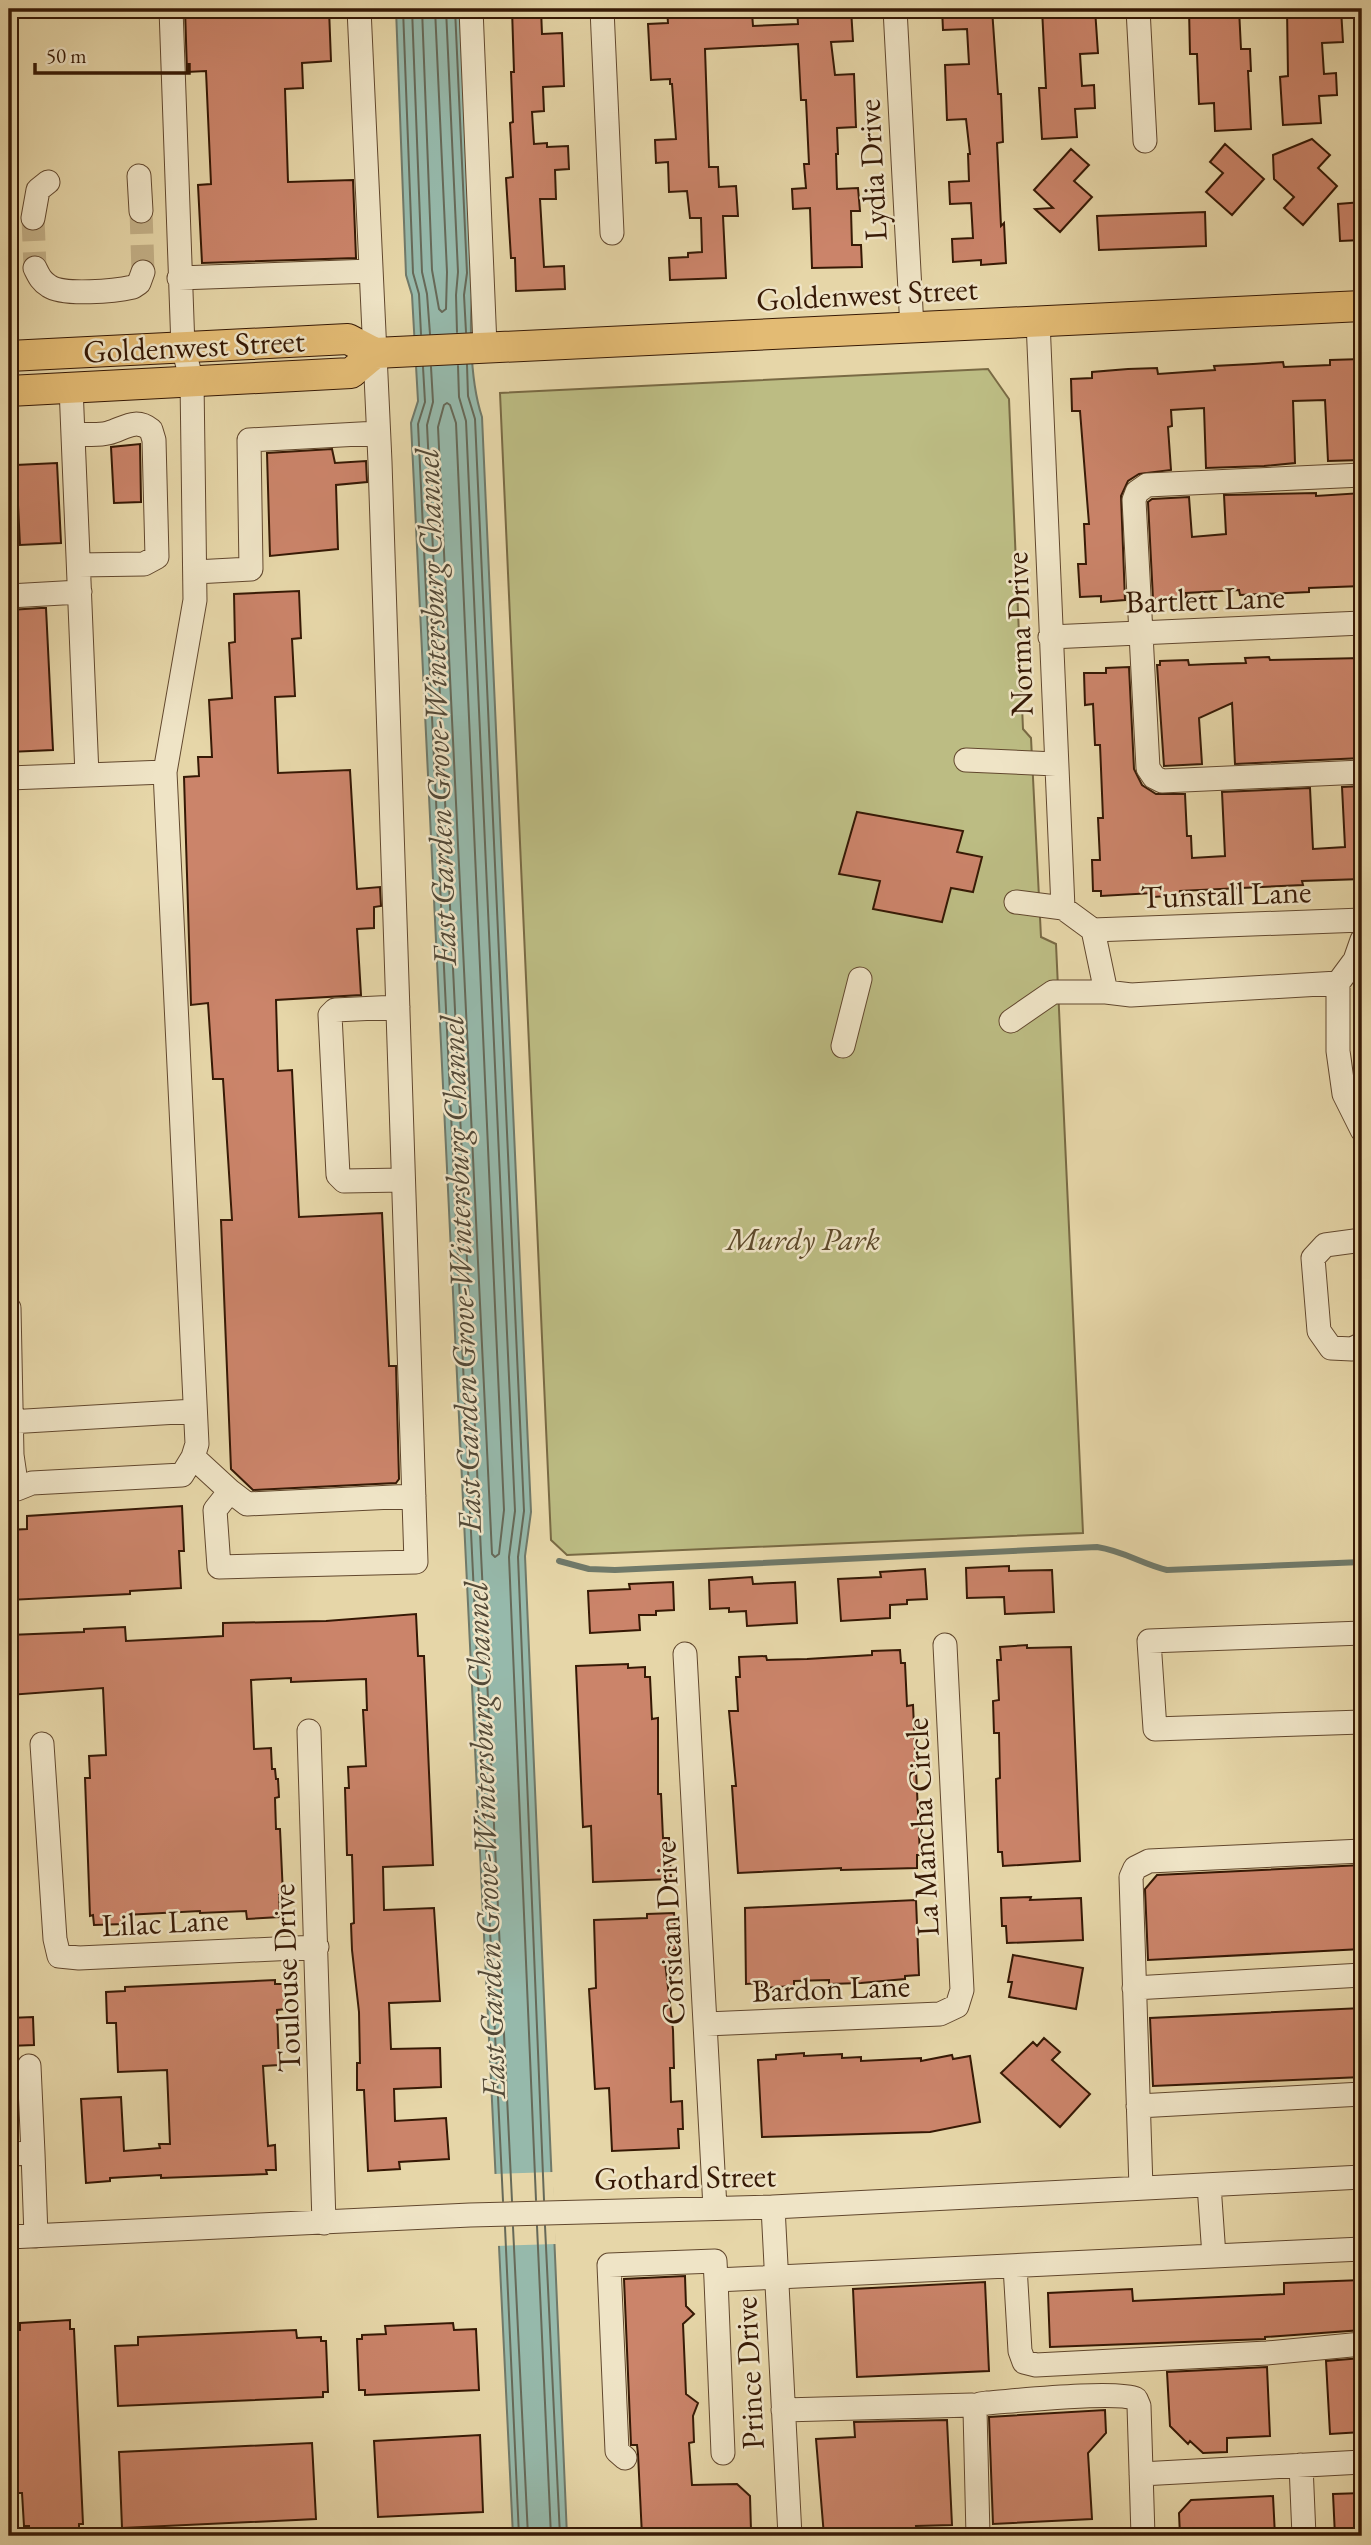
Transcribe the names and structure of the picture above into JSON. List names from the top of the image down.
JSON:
{
  "streets": {
    "main road": ["Goldenwest Street"],
    "street": [
      "Lydia Drive",
      "Bartlett Lane",
      "Norma Drive",
      "Tunstall Lane",
      "La Mancha Circle",
      "Lilac Lane",
      "Corsican Drive",
      "Toulouse Drive",
      "Bardon Lane",
      "Gothard Street",
      "Prince Drive"
    ]
  },
  "crossings": [
    ["Lydia Drive", "Goldenwest Street"],
    ["Goldenwest Street", "Norma Drive"],
    ["Bartlett Lane", "Norma Drive"],
    ["La Mancha Circle", "Bardon Lane"],
    ["Lilac Lane", "Toulouse Drive"],
    ["Corsican Drive", "Bardon Lane"],
    ["Corsican Drive", "Gothard Street"],
    ["Toulouse Drive", "Gothard Street"],
    ["Gothard Street", "Prince Drive"]
  ],
  "water": ["East Garden Grove-Wintersburg Channel"],
  "parks": ["Murdy Park"],
  "scale_bar": "50 m"
}
